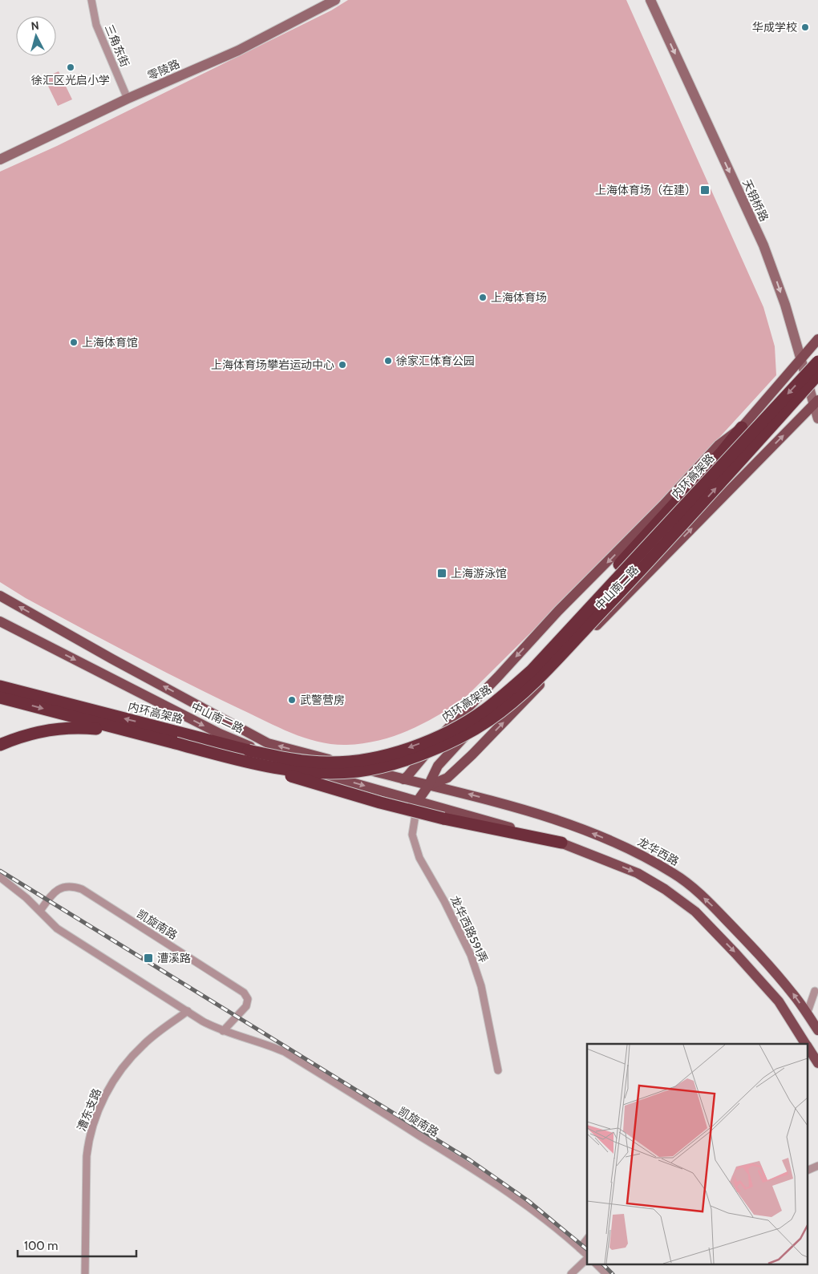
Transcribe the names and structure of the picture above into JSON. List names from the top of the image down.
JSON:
{
  "streets": {
    "highway": ["内环高架路"],
    "main road": ["中山南二路", "龙华西路"],
    "street": [
      "三角东街",
      "零陵路",
      "天钥桥路",
      "凯旋南路",
      "龙华西路591弄",
      "漕东支路"
    ]
  },
  "crossings": [
    ["三角东街", "零陵路"],
    ["天钥桥路", "中山南二路"],
    ["中山南二路", "龙华西路"],
    ["中山南二路", "龙华西路591弄"],
    ["凯旋南路", "漕东支路"]
  ],
  "one_way": ["天钥桥路"],
  "places": {
    "other": [
      "华成学校",
      "徐汇区光启小学",
      "上海体育场",
      "上海体育馆",
      "徐家汇体育公园",
      "上海体育场攀岩运动中心",
      "武警营房"
    ],
    "transit": ["上海体育场（在建）", "上海游泳馆", "漕溪路"]
  },
  "scale_bar": "100 m",
  "north": "top"
}
